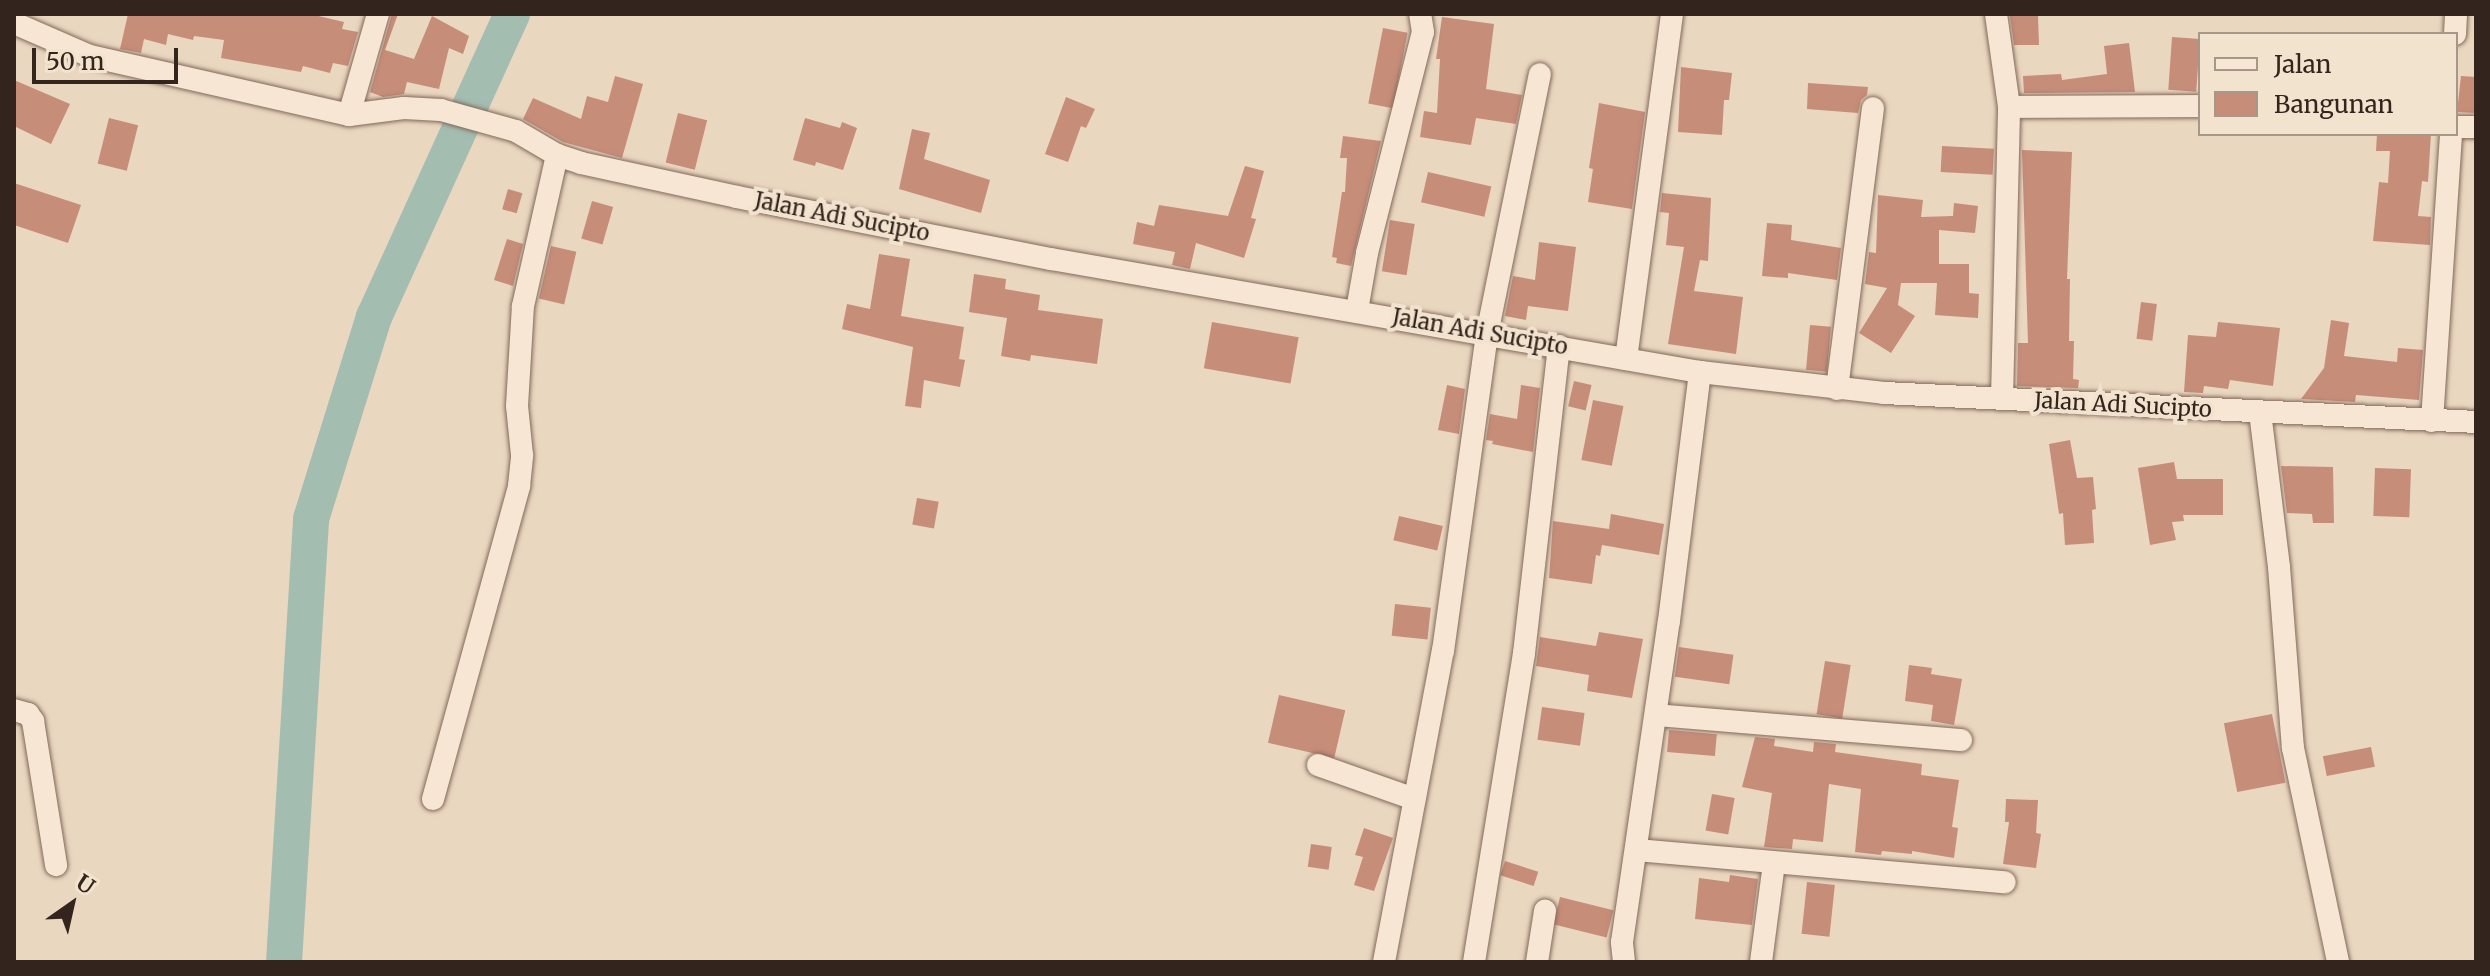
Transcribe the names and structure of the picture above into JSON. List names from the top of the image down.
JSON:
{
  "streets": {
    "street": ["Jalan Adi Sucipto"]
  },
  "legend": ["Jalan", "Bangunan"],
  "scale_bar": "50 m",
  "north": "top right"
}
